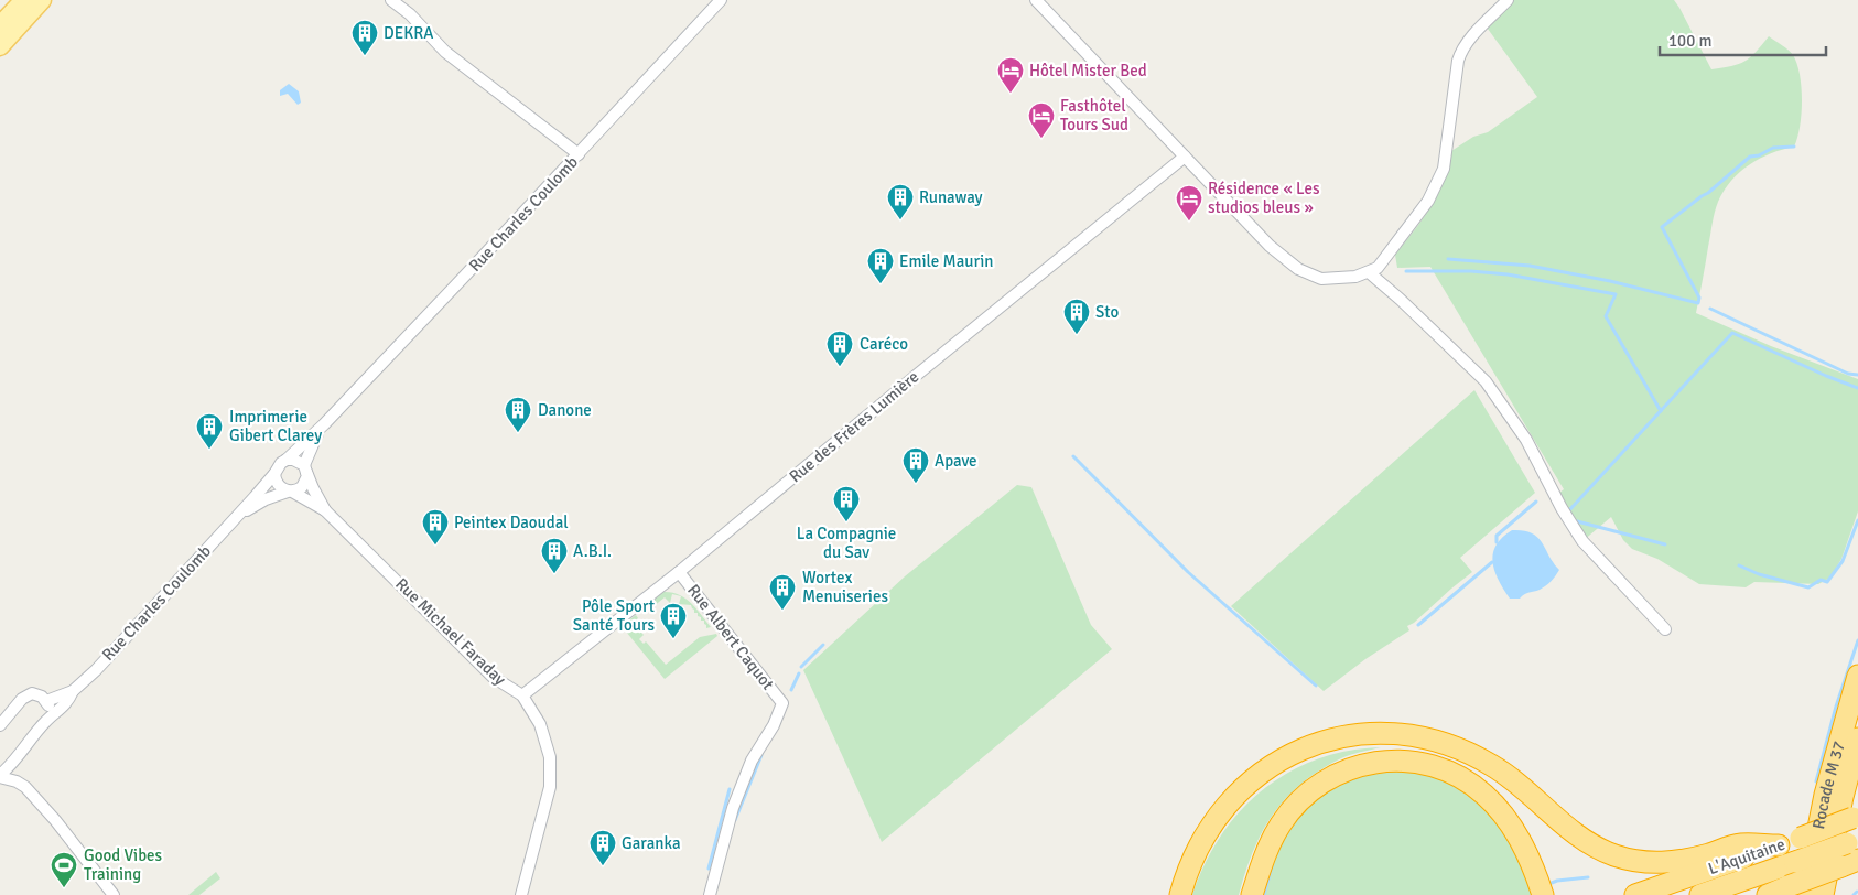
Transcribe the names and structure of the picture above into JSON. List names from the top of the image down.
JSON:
{
  "streets": {
    "highway": ["Rocade M 37", "L'Aquitaine"],
    "street": [
      "Rue Charles Coulomb",
      "Rue des Frères Lumière",
      "Rue Michael Faraday",
      "Rue Albert Caquot"
    ]
  },
  "crossings": [
    ["Rue Charles Coulomb", "Rue Michael Faraday"],
    ["Rue des Frères Lumière", "Rue Michael Faraday"],
    ["Rue des Frères Lumière", "Rue Albert Caquot"]
  ],
  "places": {
    "building": [
      "DEKRA",
      "Runaway",
      "Emile Maurin",
      "Sto",
      "Caréco",
      "Danone",
      "Imprimerie Gibert Clarey",
      "Apave",
      "La Compagnie du Sav",
      "Peintex Daoudal",
      "A.B.I.",
      "Wortex Menuiseries",
      "Pôle Sport Santé Tours",
      "Garanka"
    ],
    "hotel": ["Hôtel Mister Bed", "Fasthôtel Tours Sud", "Résidence « Les studios bleus »"],
    "sports": ["Good Vibes Training"]
  },
  "scale_bar": "100 m"
}
